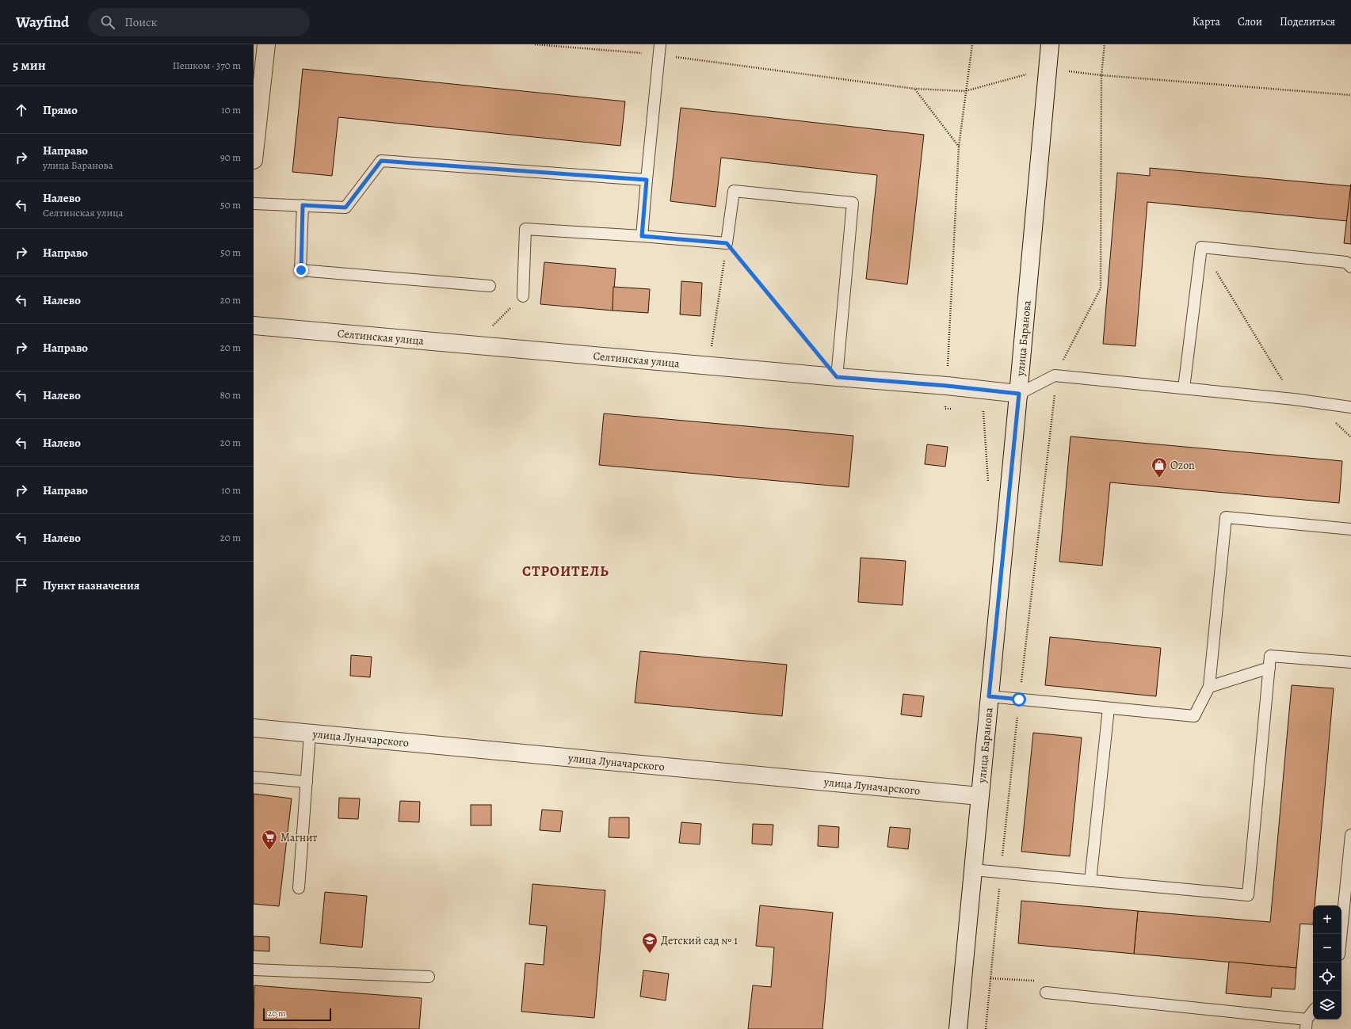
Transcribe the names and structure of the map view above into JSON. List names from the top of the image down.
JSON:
{
  "streets": {
    "street": ["Селтинская улица", "улица Баранова", "улица Луначарского"]
  },
  "crossings": [
    ["Селтинская улица", "улица Баранова"],
    ["улица Баранова", "улица Луначарского"]
  ],
  "districts": ["СТРОИТЕЛЬ"],
  "places": {
    "shop": ["Ozon"],
    "supermarket": ["Магнит"],
    "school or university": ["Детский сад № 1"]
  },
  "scale_bar": "20 m",
  "page": {
    "header": "Wayfind",
    "search": "Поиск",
    "nav": ["Карта", "Слои", "Поделиться"],
    "heading": ["5 мин", "Пешком · 370 m"],
    "list": [
      ["Прямо", "10 m"],
      ["Направо", "улица Баранова", "90 m"],
      ["Налево", "Селтинская улица", "50 m"],
      ["Направо", "50 m"],
      ["Налево", "20 m"],
      ["Направо", "20 m"],
      ["Налево", "80 m"],
      ["Налево", "20 m"],
      ["Направо", "10 m"],
      ["Налево", "20 m"],
      "Пункт назначения"
    ],
    "map_buttons": ["+", "−"],
    "scale": "20 m"
  }
}
